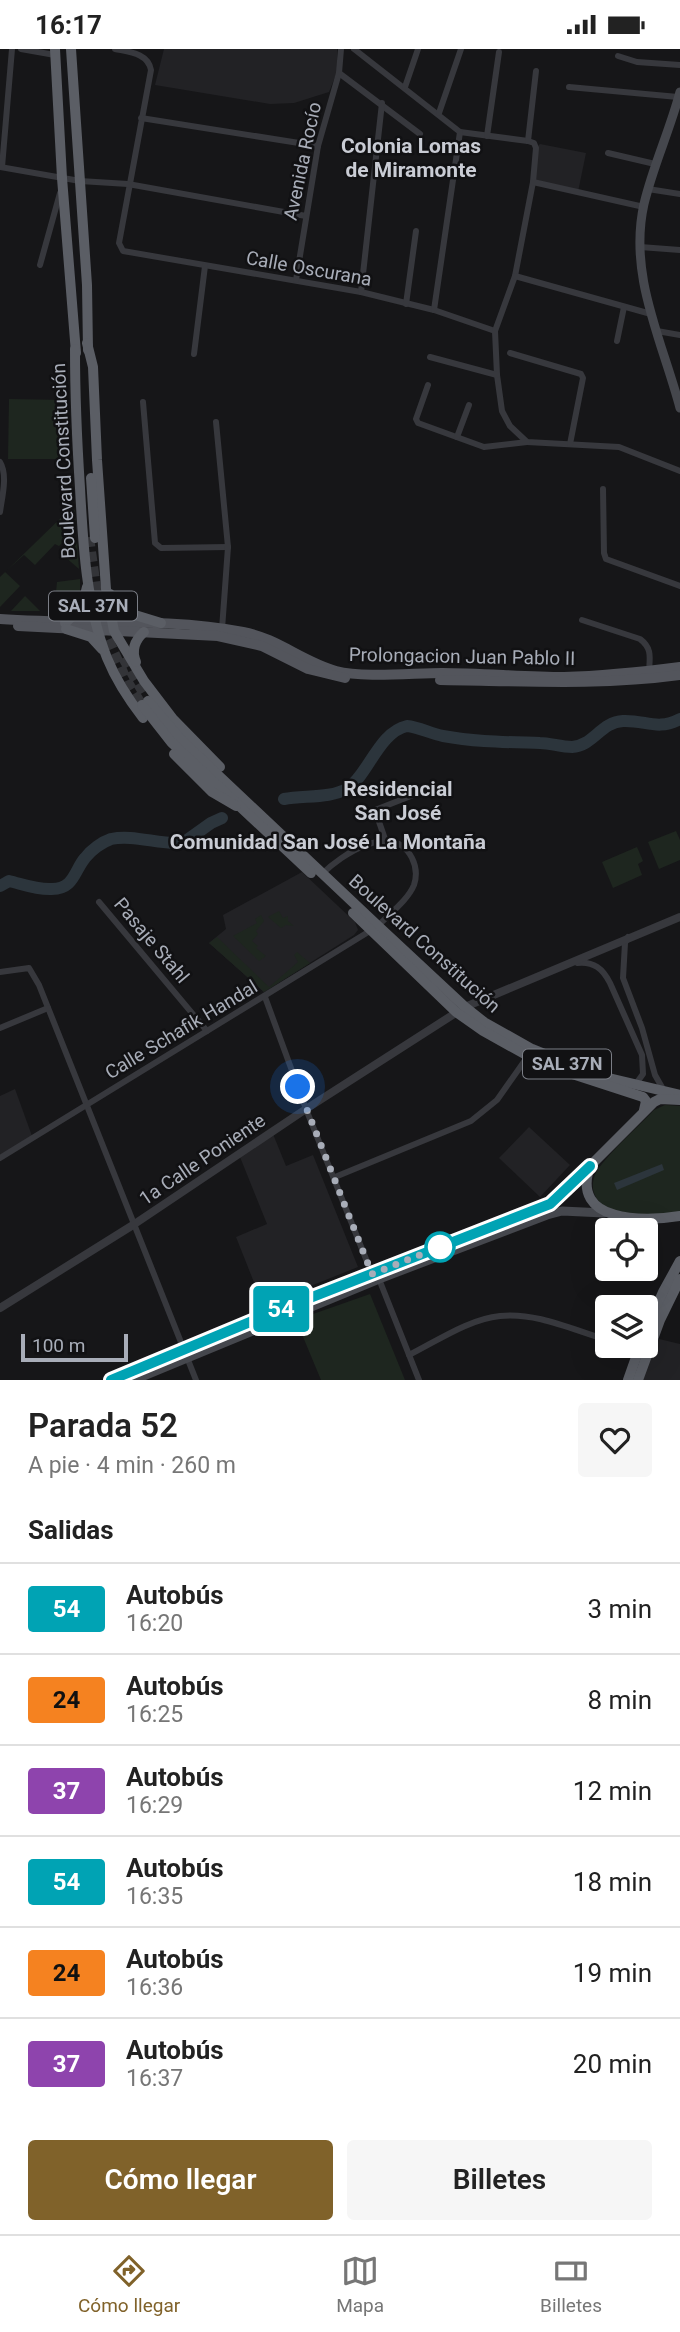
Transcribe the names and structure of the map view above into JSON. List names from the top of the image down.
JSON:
{
  "streets": {
    "highway": ["Boulevard Constitución", "SAL 37N"],
    "main road": ["Prolongacion Juan Pablo II"],
    "street": [
      "Avenida Rocío",
      "Calle Oscurana",
      "Pasaje Stahl",
      "Calle Schafik Handal",
      "1a Calle Poniente"
    ]
  },
  "crossings": [
    ["Avenida Rocío", "Calle Oscurana"],
    ["Boulevard Constitución", "Prolongacion Juan Pablo II"],
    ["Boulevard Constitución", "Calle Schafik Handal"],
    ["Boulevard Constitución", "1a Calle Poniente"],
    ["Pasaje Stahl", "Calle Schafik Handal"]
  ],
  "districts": ["Colonia Lomas de Miramonte", "Residencial San José", "Comunidad San José La Montaña"],
  "lines": ["bus line 54"],
  "scale_bar": "100 m",
  "page": {
    "status": "16:17",
    "on_map": "54",
    "scale": "100 m",
    "heading": [
      ["Parada 52", "A pie · 4 min · 260 m"],
      "Salidas"
    ],
    "list": [
      {
        "mark": "54",
        "name": "Autobús",
        "note": "16:20",
        "value": "3 min"
      },
      {
        "mark": "24",
        "name": "Autobús",
        "note": "16:25",
        "value": "8 min"
      },
      {
        "mark": "37",
        "name": "Autobús",
        "note": "16:29",
        "value": "12 min"
      },
      {
        "mark": "54",
        "name": "Autobús",
        "note": "16:35",
        "value": "18 min"
      },
      {
        "mark": "24",
        "name": "Autobús",
        "note": "16:36",
        "value": "19 min"
      },
      {
        "mark": "37",
        "name": "Autobús",
        "note": "16:37",
        "value": "20 min"
      }
    ],
    "buttons": ["Cómo llegar", "Billetes"],
    "tabs": ["Cómo llegar", "Mapa", "Billetes"]
  }
}
